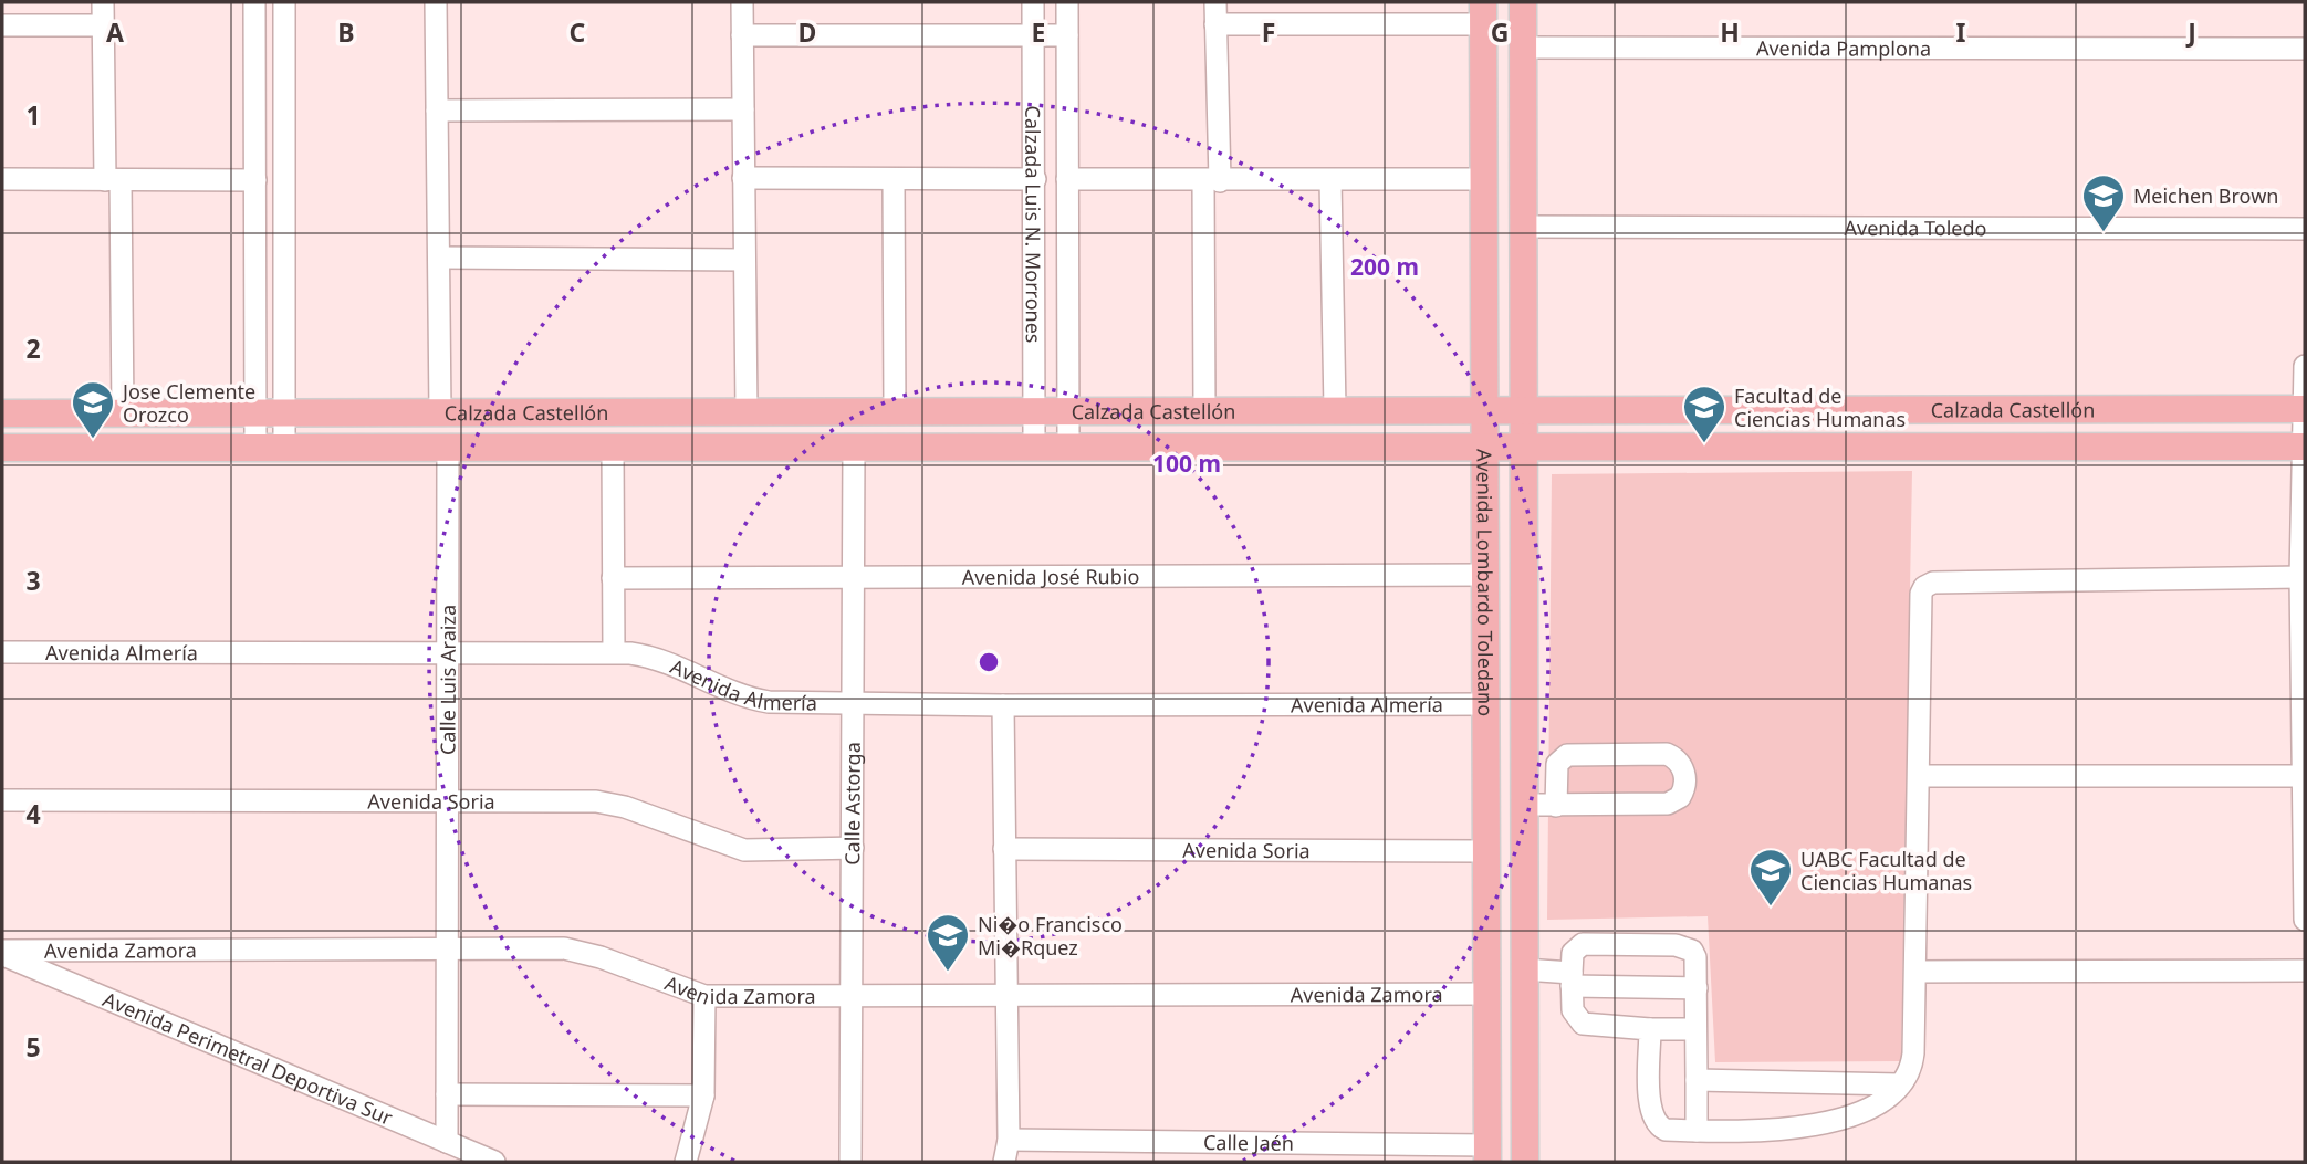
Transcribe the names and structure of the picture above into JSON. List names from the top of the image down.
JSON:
{
  "streets": {
    "main road": ["Calzada Castellón", "Avenida Lombardo Toledano"],
    "street": [
      "Avenida Pamplona",
      "Calzada Luis N. Morrones",
      "Avenida Toledo",
      "Avenida José Rubio",
      "Avenida Almería",
      "Calle Luis Araiza",
      "Avenida Soria",
      "Calle Astorga",
      "Avenida Zamora",
      "Avenida Perimetral Deportiva Sur",
      "Calle Jaén"
    ]
  },
  "crossings": [
    ["Avenida Pamplona", "Avenida Lombardo Toledano"],
    ["Calzada Luis N. Morrones", "Calzada Castellón"],
    ["Avenida Toledo", "Avenida Lombardo Toledano"],
    ["Calzada Castellón", "Avenida Lombardo Toledano"],
    ["Calzada Castellón", "Calle Luis Araiza"],
    ["Calzada Castellón", "Calle Astorga"],
    ["Avenida José Rubio", "Avenida Lombardo Toledano"],
    ["Avenida José Rubio", "Calle Astorga"],
    ["Avenida Lombardo Toledano", "Avenida Almería"],
    ["Avenida Lombardo Toledano", "Avenida Soria"],
    ["Avenida Lombardo Toledano", "Avenida Zamora"],
    ["Avenida Lombardo Toledano", "Calle Jaén"],
    ["Avenida Almería", "Calle Luis Araiza"],
    ["Avenida Almería", "Calle Astorga"],
    ["Calle Luis Araiza", "Avenida Soria"],
    ["Calle Luis Araiza", "Avenida Zamora"],
    ["Calle Luis Araiza", "Avenida Perimetral Deportiva Sur"],
    ["Avenida Soria", "Calle Astorga"],
    ["Calle Astorga", "Avenida Zamora"],
    ["Avenida Zamora", "Avenida Perimetral Deportiva Sur"]
  ],
  "places": {
    "school or university": [
      "Meichen Brown",
      "Jose Clemente Orozco",
      "Facultad de Ciencias Humanas",
      "UABC Facultad de Ciencias Humanas",
      "Ni�o Francisco Mi�Rquez"
    ]
  },
  "grid": {
    "columns": [
      "A",
      "B",
      "C",
      "D",
      "E",
      "F",
      "G",
      "H",
      "I",
      "J"
    ],
    "rows": [
      "1",
      "2",
      "3",
      "4",
      "5"
    ]
  },
  "rings": ["200 m", "100 m"]
}
